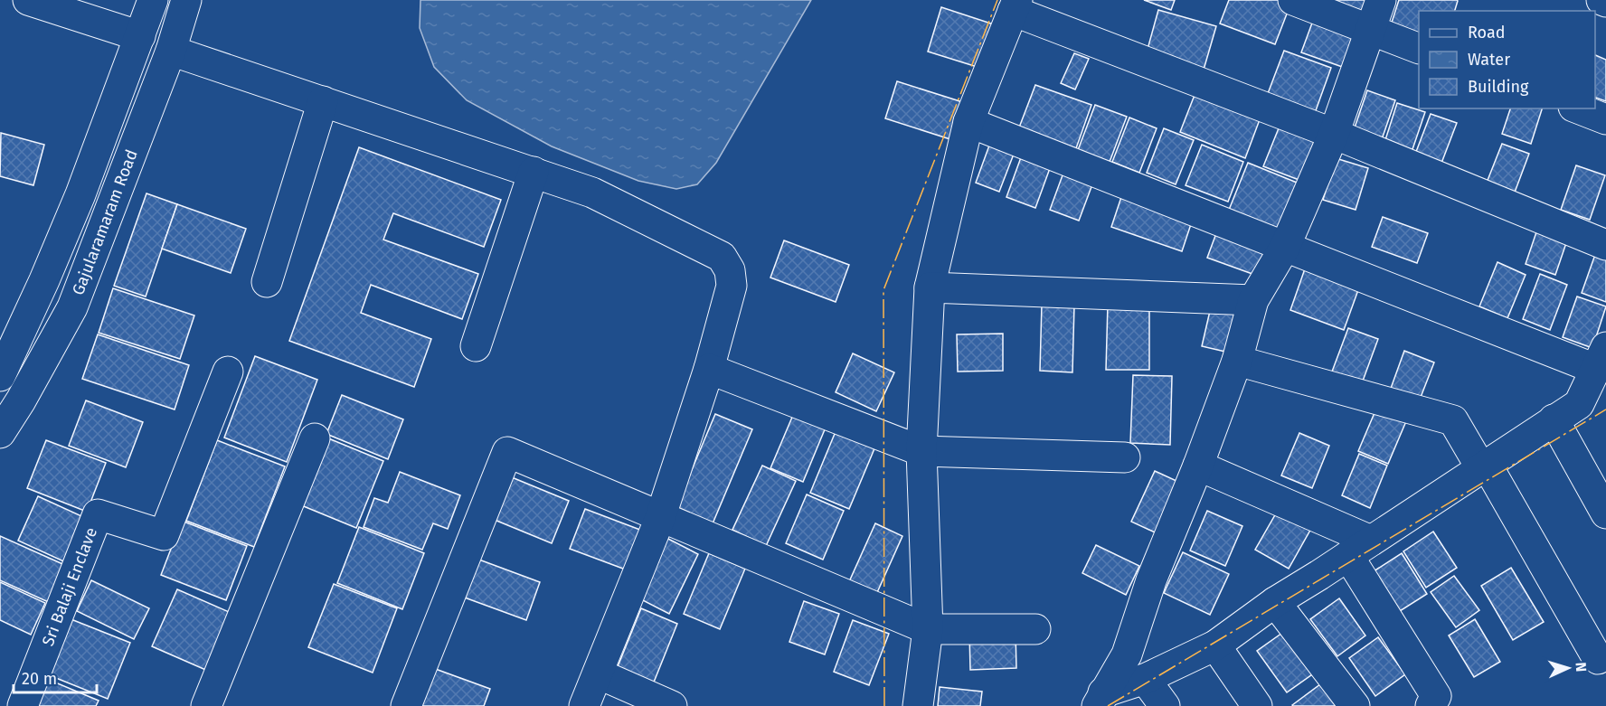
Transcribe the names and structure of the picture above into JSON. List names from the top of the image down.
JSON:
{
  "streets": {
    "street": ["Gajularamaram Road", "Sri Balaji Enclave"]
  },
  "legend": ["Road", "Water", "Building"],
  "scale_bar": "20 m",
  "north": "right"
}
